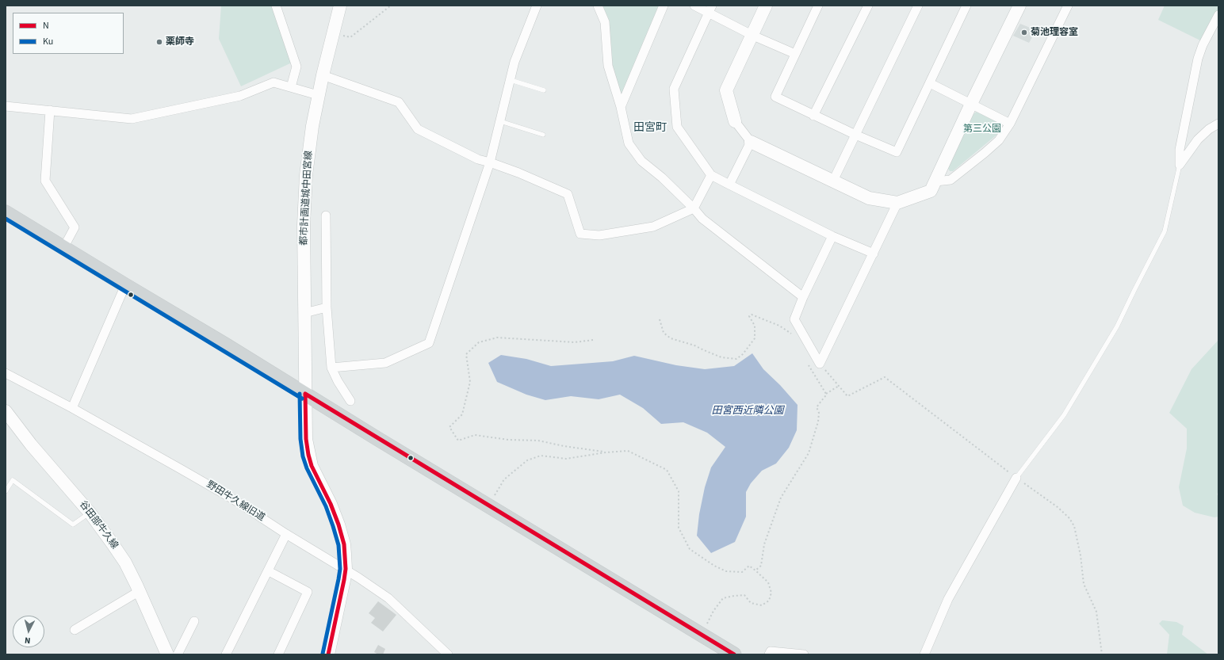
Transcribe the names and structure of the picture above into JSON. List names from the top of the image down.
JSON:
{
  "streets": {
    "street": ["都市計画道城中田宮線", "野田牛久線旧道", "谷田部牛久線"]
  },
  "crossings": [
    ["都市計画道城中田宮線", "野田牛久線旧道"]
  ],
  "districts": ["田宮町"],
  "water": ["田宮西近隣公園"],
  "parks": ["第三公園"],
  "places": ["菊池理容室", "薬師寺"],
  "lines": ["transit line Ku", "transit line N"],
  "legend": ["N", "Ku"],
  "north": "bottom"
}
